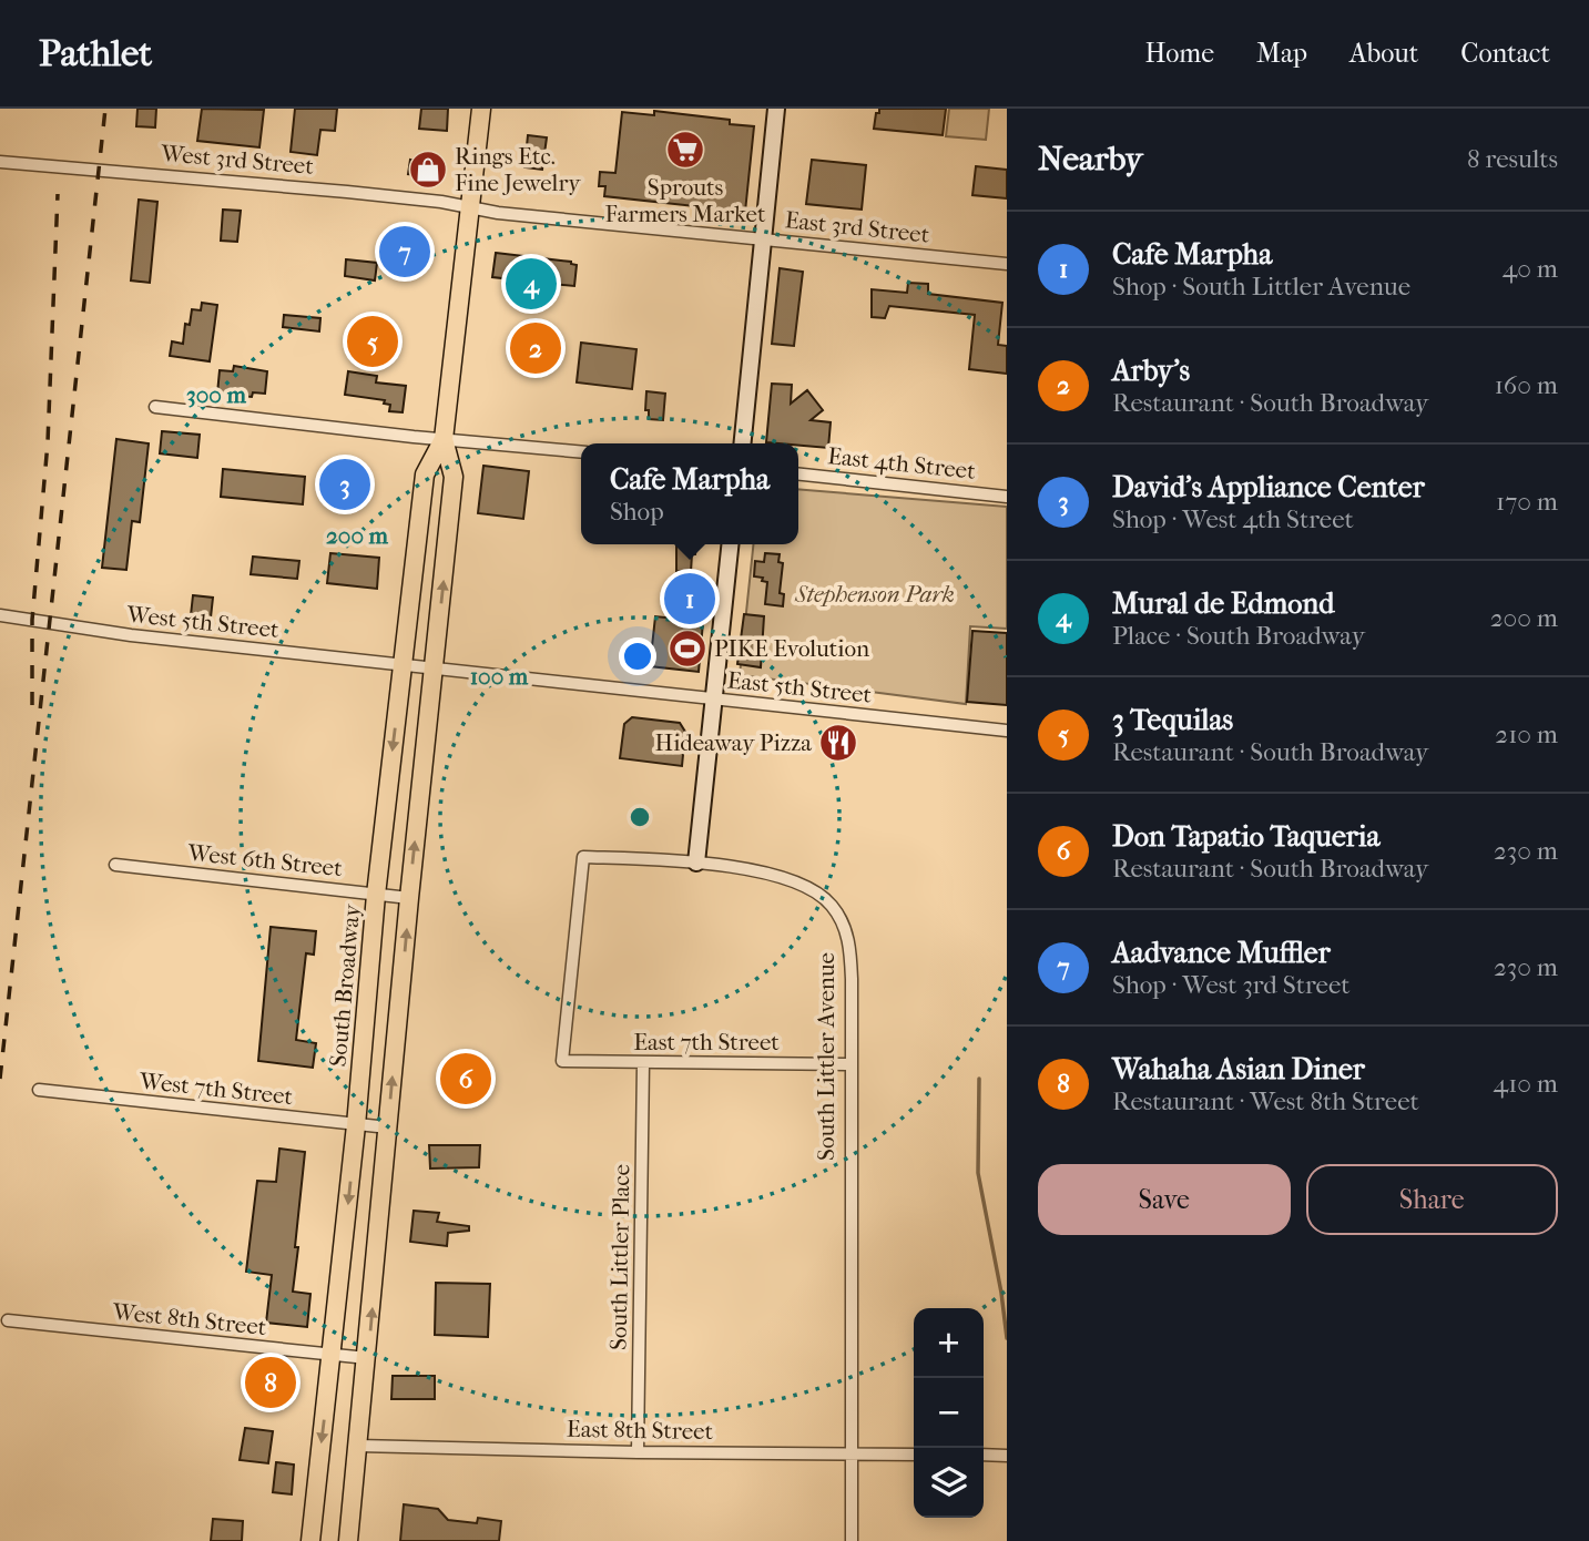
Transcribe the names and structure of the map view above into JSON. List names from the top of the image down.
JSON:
{
  "streets": {
    "main road": ["South Broadway"],
    "street": [
      "West 3rd Street",
      "East 3rd Street",
      "East 4th Street",
      "West 5th Street",
      "East 5th Street",
      "West 6th Street",
      "East 7th Street",
      "South Littler Avenue",
      "West 7th Street",
      "South Littler Place",
      "West 8th Street",
      "East 8th Street"
    ]
  },
  "crossings": [
    ["West 3rd Street", "East 3rd Street"],
    ["West 3rd Street", "South Broadway"],
    ["East 3rd Street", "South Broadway"],
    ["West 5th Street", "East 5th Street"],
    ["West 5th Street", "South Broadway"],
    ["East 5th Street", "South Broadway"],
    ["West 6th Street", "South Broadway"],
    ["South Broadway", "West 7th Street"],
    ["South Broadway", "West 8th Street"],
    ["South Broadway", "East 8th Street"],
    ["East 7th Street", "South Littler Avenue"],
    ["East 7th Street", "South Littler Place"],
    ["South Littler Avenue", "East 8th Street"],
    ["South Littler Place", "East 8th Street"]
  ],
  "parks": ["Stephenson Park"],
  "places": {
    "supermarket": ["Sprouts Farmers Market"],
    "shop": ["Rings Etc. Fine Jewelry"],
    "sports": ["PIKE Evolution"],
    "restaurant": ["Hideaway Pizza"]
  },
  "page": {
    "header": "Pathlet",
    "nav": [
      "Home",
      "Map",
      "About",
      "Contact"
    ],
    "heading": ["Nearby", "8 results"],
    "list": [
      {
        "mark": "1",
        "name": "Cafe Marpha",
        "note": "Shop · South Littler Avenue",
        "value": "40 m"
      },
      {
        "mark": "2",
        "name": "Arby's",
        "note": "Restaurant · South Broadway",
        "value": "160 m"
      },
      {
        "mark": "3",
        "name": "David's Appliance Center",
        "note": "Shop · West 4th Street",
        "value": "170 m"
      },
      {
        "mark": "4",
        "name": "Mural de Edmond",
        "note": "Place · South Broadway",
        "value": "200 m"
      },
      {
        "mark": "5",
        "name": "3 Tequilas",
        "note": "Restaurant · South Broadway",
        "value": "210 m"
      },
      {
        "mark": "6",
        "name": "Don Tapatio Taqueria",
        "note": "Restaurant · South Broadway",
        "value": "230 m"
      },
      {
        "mark": "7",
        "name": "Aadvance Muffler",
        "note": "Shop · West 3rd Street",
        "value": "230 m"
      },
      {
        "mark": "8",
        "name": "Wahaha Asian Diner",
        "note": "Restaurant · West 8th Street",
        "value": "410 m"
      }
    ],
    "pins": [
      "7",
      "4",
      "5",
      "2",
      "3",
      "1",
      "6",
      "8"
    ],
    "popup": ["Cafe Marpha", "Shop"],
    "buttons": ["Save", "Share"],
    "map_buttons": ["+", "−"]
  },
  "rings": ["300 m", "200 m", "100 m"]
}
